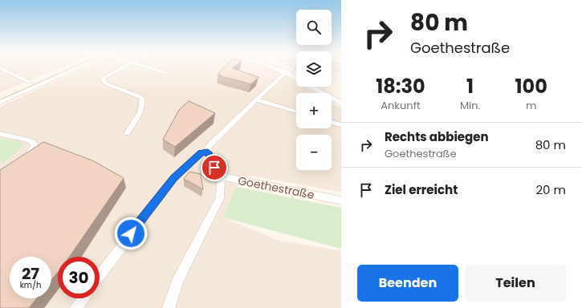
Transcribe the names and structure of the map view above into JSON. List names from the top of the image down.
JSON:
{
  "streets": {
    "street": ["Goethestraße"]
  },
  "page": {
    "turn": ["80 m", "Goethestraße"],
    "map_buttons": ["+", "−"],
    "eta": [
      "18:30",
      "Ankunft",
      "1",
      "Min.",
      "100",
      "m"
    ],
    "list": [
      {
        "name": "Rechts abbiegen",
        "note": "Goethestraße",
        "value": "80 m"
      },
      {
        "name": "Ziel erreicht",
        "value": "20 m"
      }
    ],
    "speed": "27 km/h",
    "limit": "30",
    "buttons": ["Beenden", "Teilen"]
  }
}
